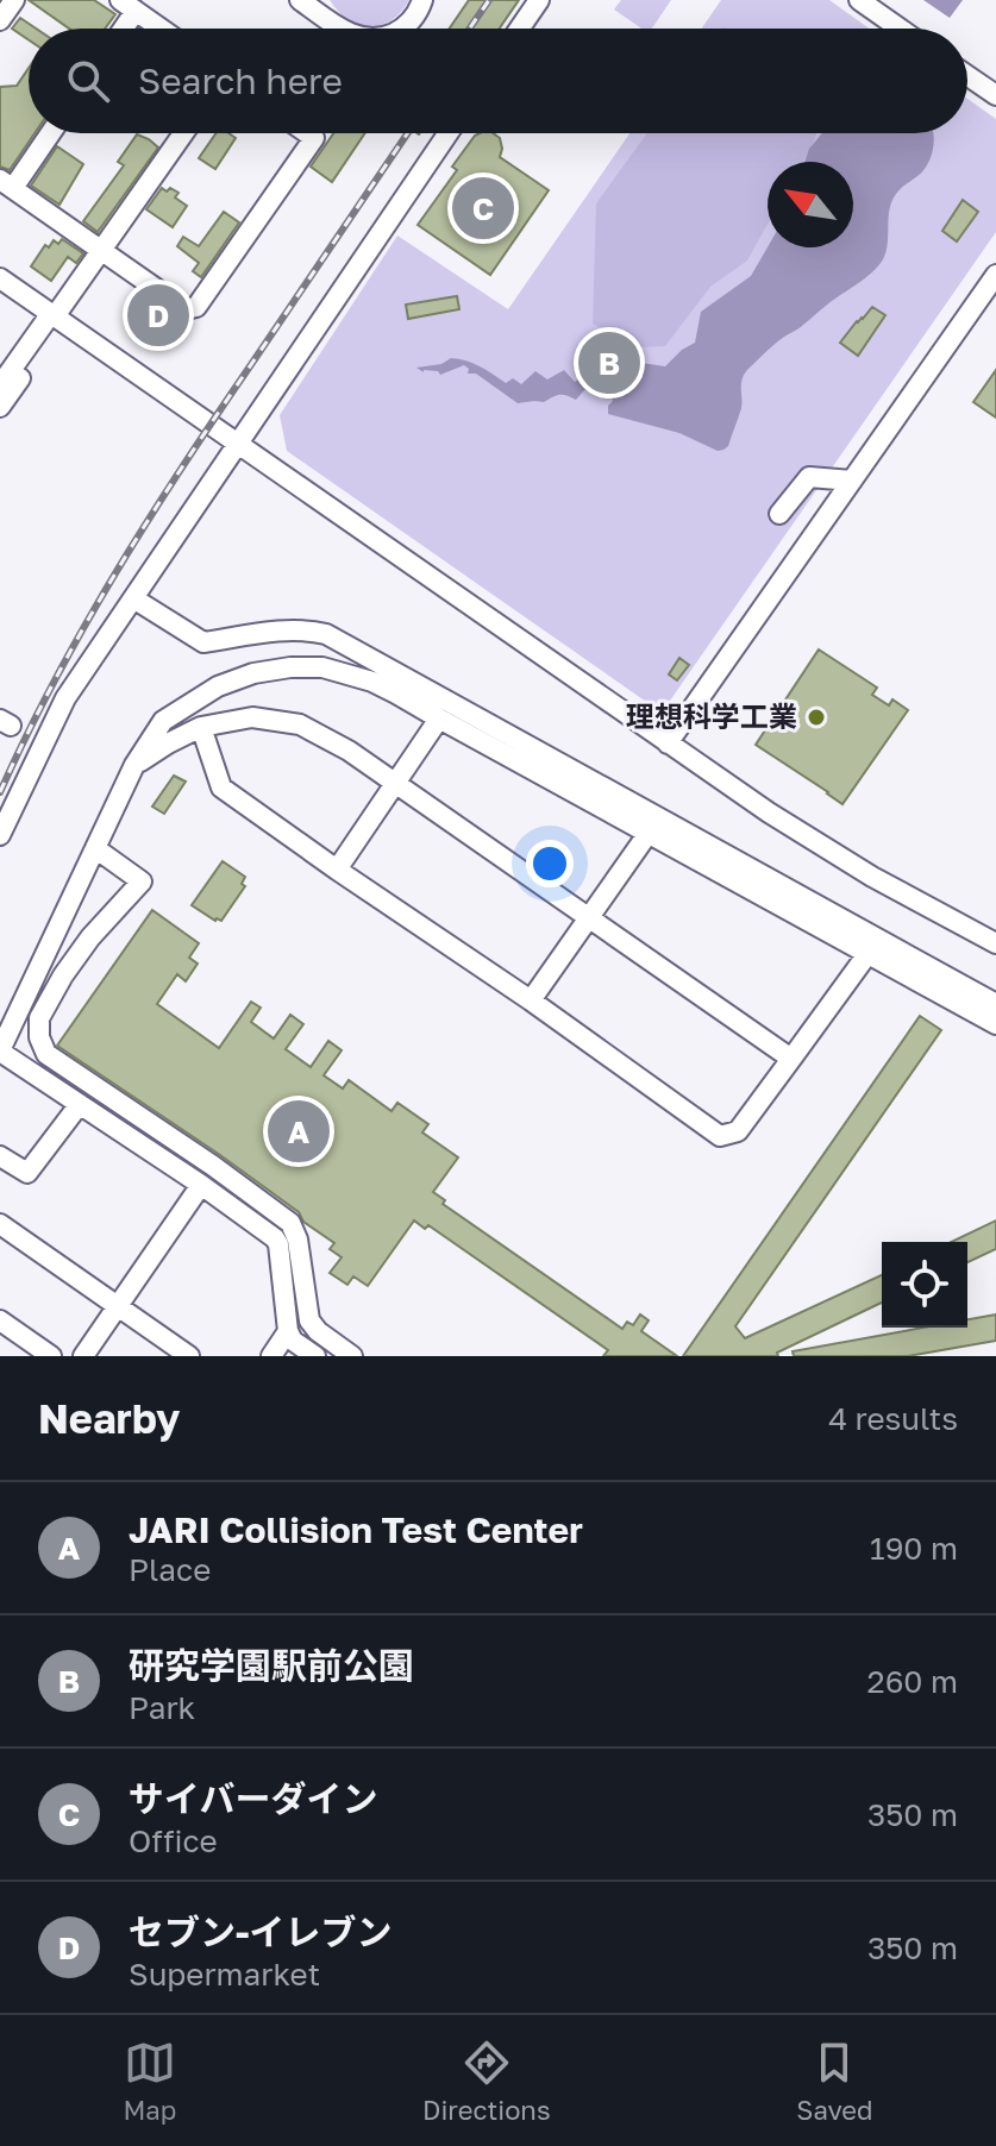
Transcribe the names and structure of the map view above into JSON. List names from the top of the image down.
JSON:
{
  "places": ["理想科学工業"],
  "north": "top left",
  "page": {
    "search": "Search here",
    "pins": [
      "C",
      "D",
      "B",
      "A"
    ],
    "heading": ["Nearby", "4 results"],
    "list": [
      {
        "mark": "A",
        "name": "JARI Collision Test Center",
        "note": "Place",
        "value": "190 m"
      },
      {
        "mark": "B",
        "name": "研究学園駅前公園",
        "note": "Park",
        "value": "260 m"
      },
      {
        "mark": "C",
        "name": "サイバーダイン",
        "note": "Office",
        "value": "350 m"
      },
      {
        "mark": "D",
        "name": "セブン-イレブン",
        "note": "Supermarket",
        "value": "350 m"
      }
    ],
    "nav": ["Map", "Directions", "Saved"]
  }
}
